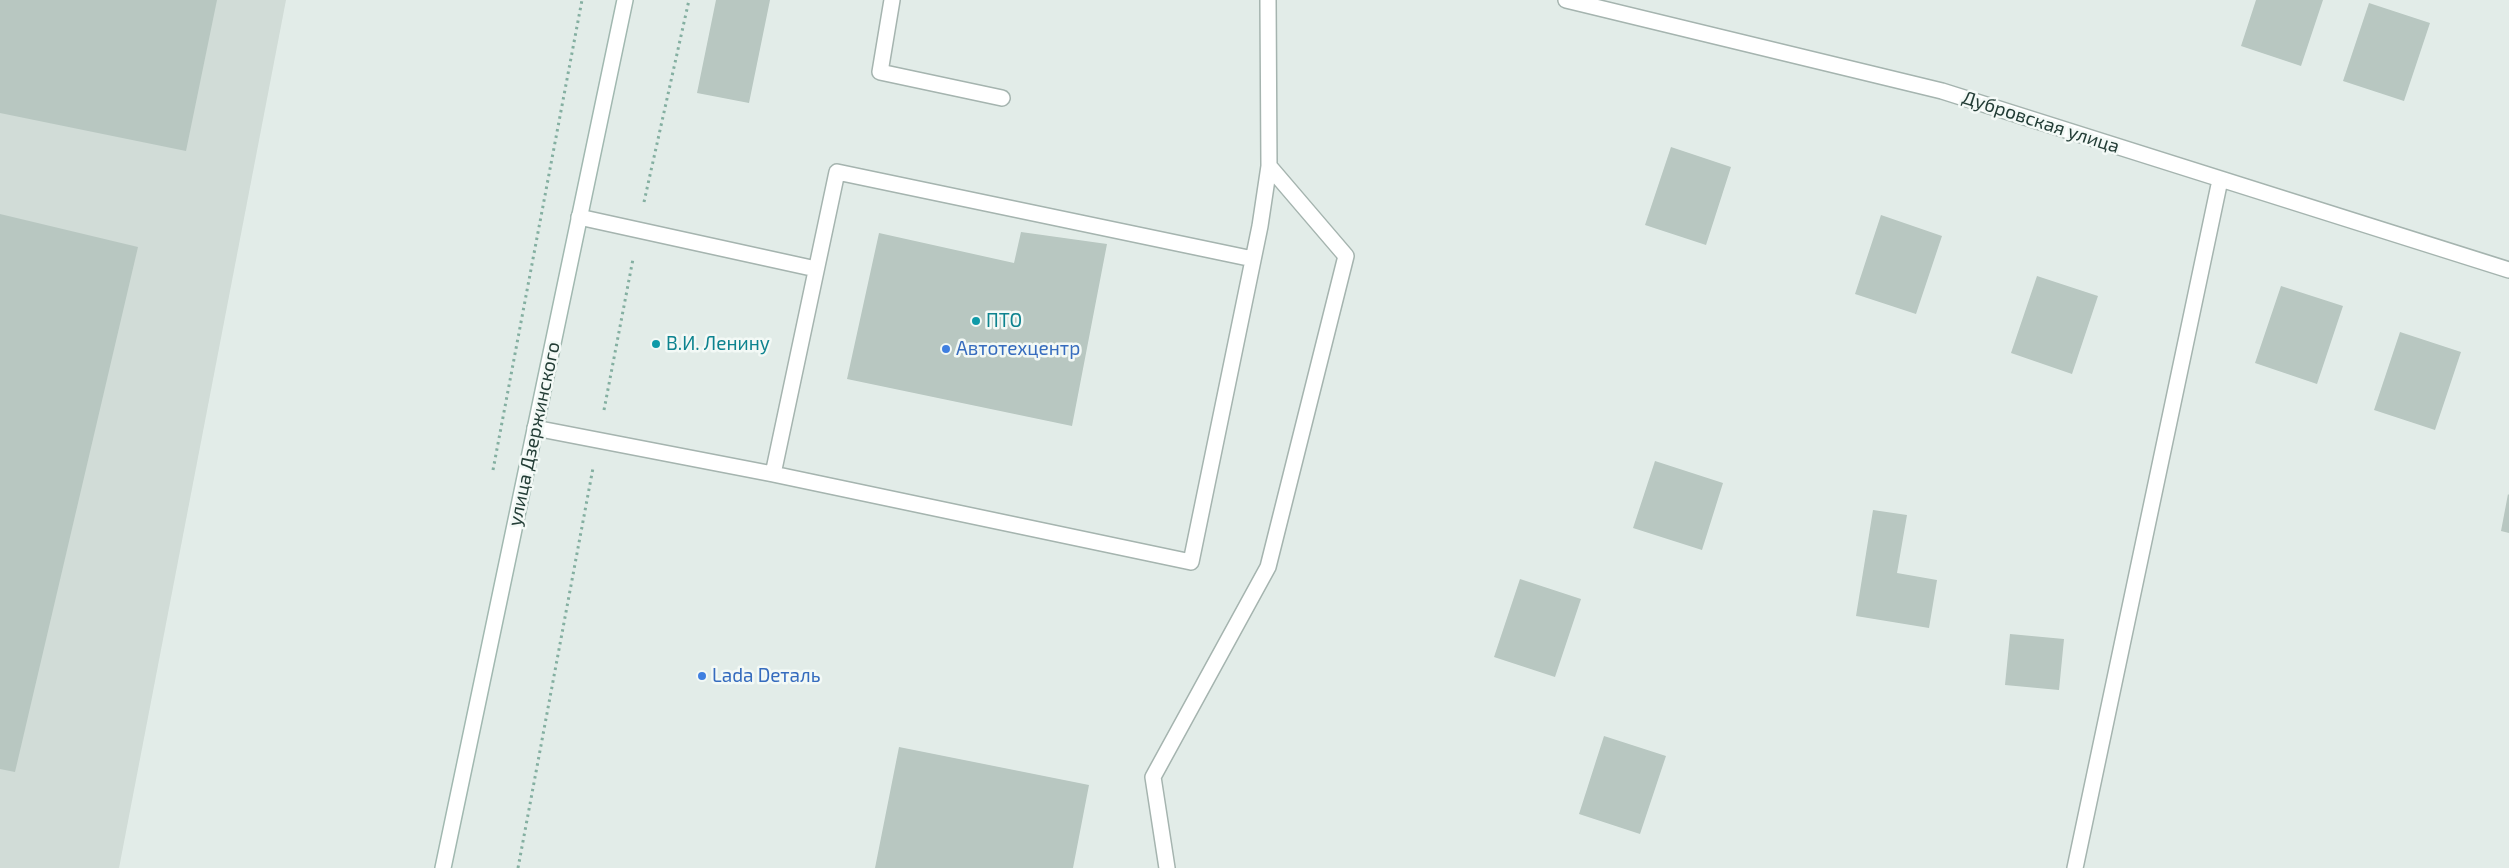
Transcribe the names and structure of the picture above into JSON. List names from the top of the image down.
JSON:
{
  "streets": {
    "street": ["Дубровская улица", "улица Дзержинского"]
  },
  "places": [
    "ПТО",
    "В.И. Ленину",
    "Автотехцентр",
    "Lada Dеталь"
  ]
}
